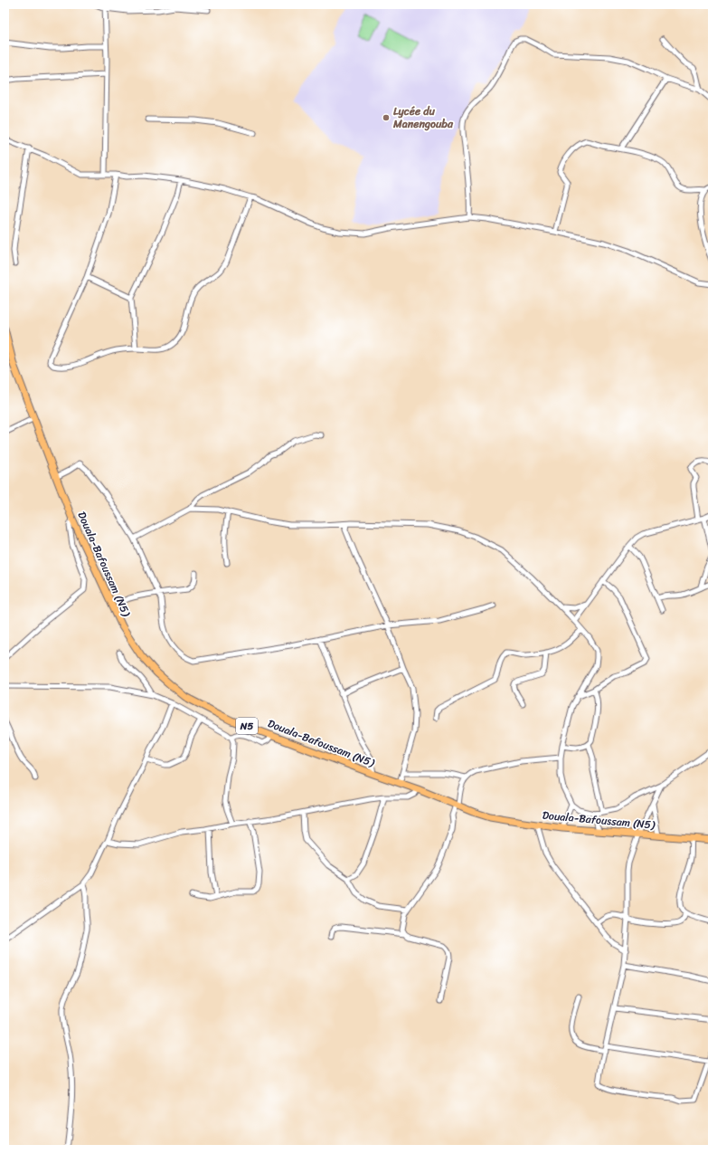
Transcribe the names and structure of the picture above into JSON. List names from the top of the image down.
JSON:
{
  "streets": {
    "highway": ["Douala-Bafoussam (N5)", "N5"]
  },
  "places": ["Lycée du Manengouba"]
}
